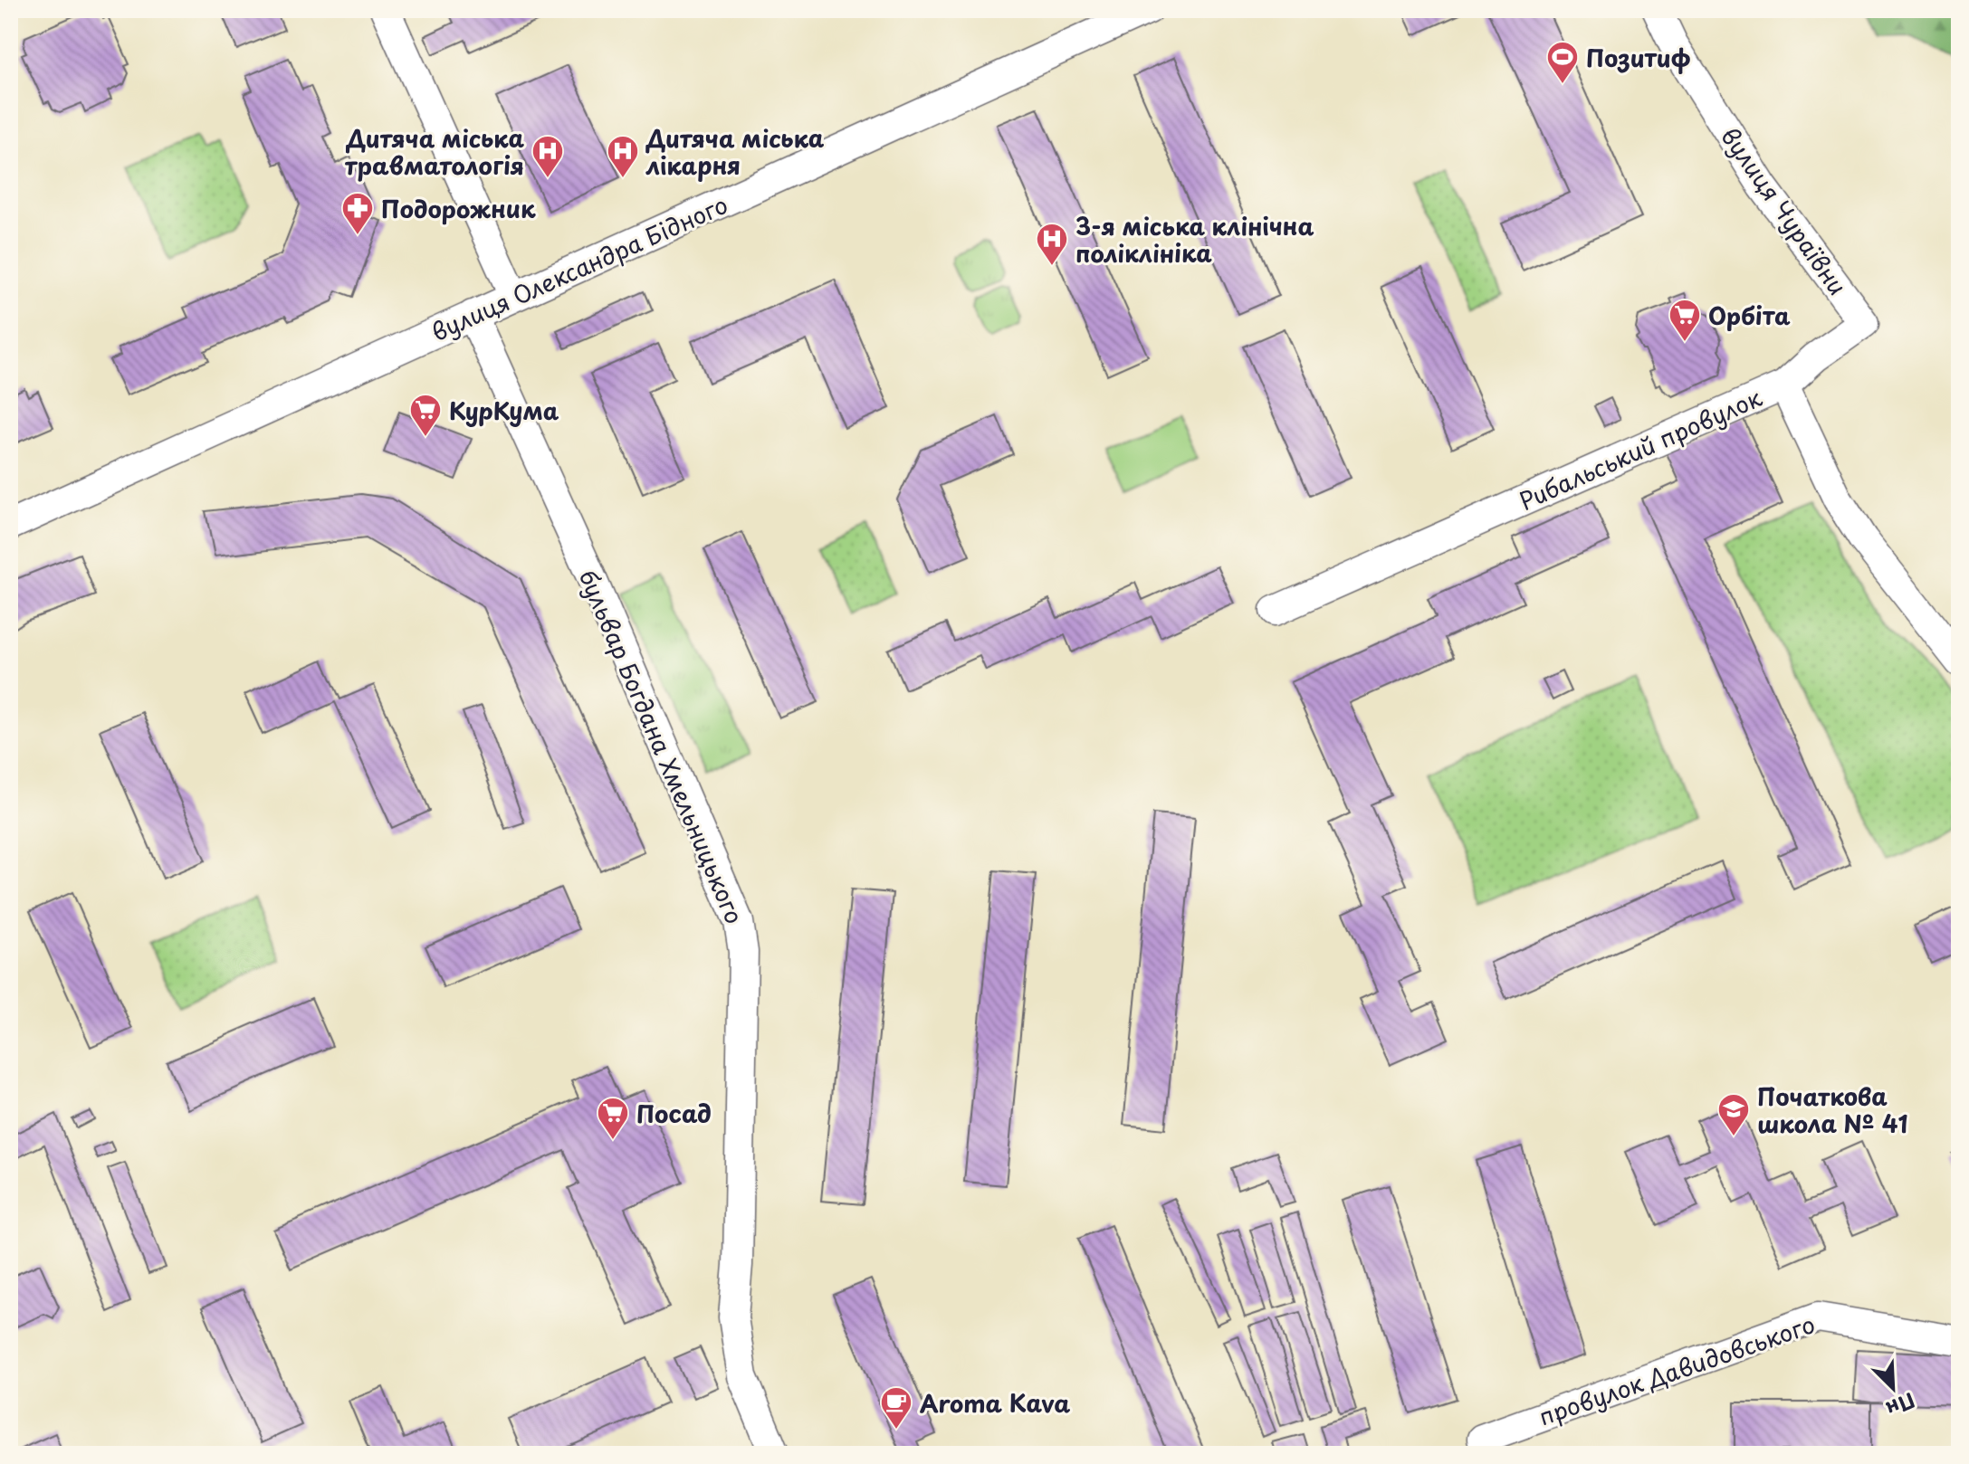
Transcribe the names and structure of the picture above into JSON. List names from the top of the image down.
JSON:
{
  "streets": {
    "street": [
      "вулиця Чураївни",
      "вулиця Олександра Бідного",
      "Рибальський провулок",
      "бульвар Богдана Хмельницького",
      "провулок Давидовського"
    ]
  },
  "crossings": [
    ["вулиця Чураївни", "Рибальський провулок"],
    ["вулиця Олександра Бідного", "бульвар Богдана Хмельницького"]
  ],
  "places": {
    "sports": ["Позитиф"],
    "hospital": ["Дитяча міська травматологія", "Дитяча міська лікарня", "3-я міська клінічна поліклініка"],
    "pharmacy": ["Подорожник"],
    "supermarket": ["Орбіта", "КурКума", "Посад"],
    "school or university": ["Початкова школа № 41"],
    "cafe": ["Aroma Kava"]
  },
  "north": "bottom right"
}
